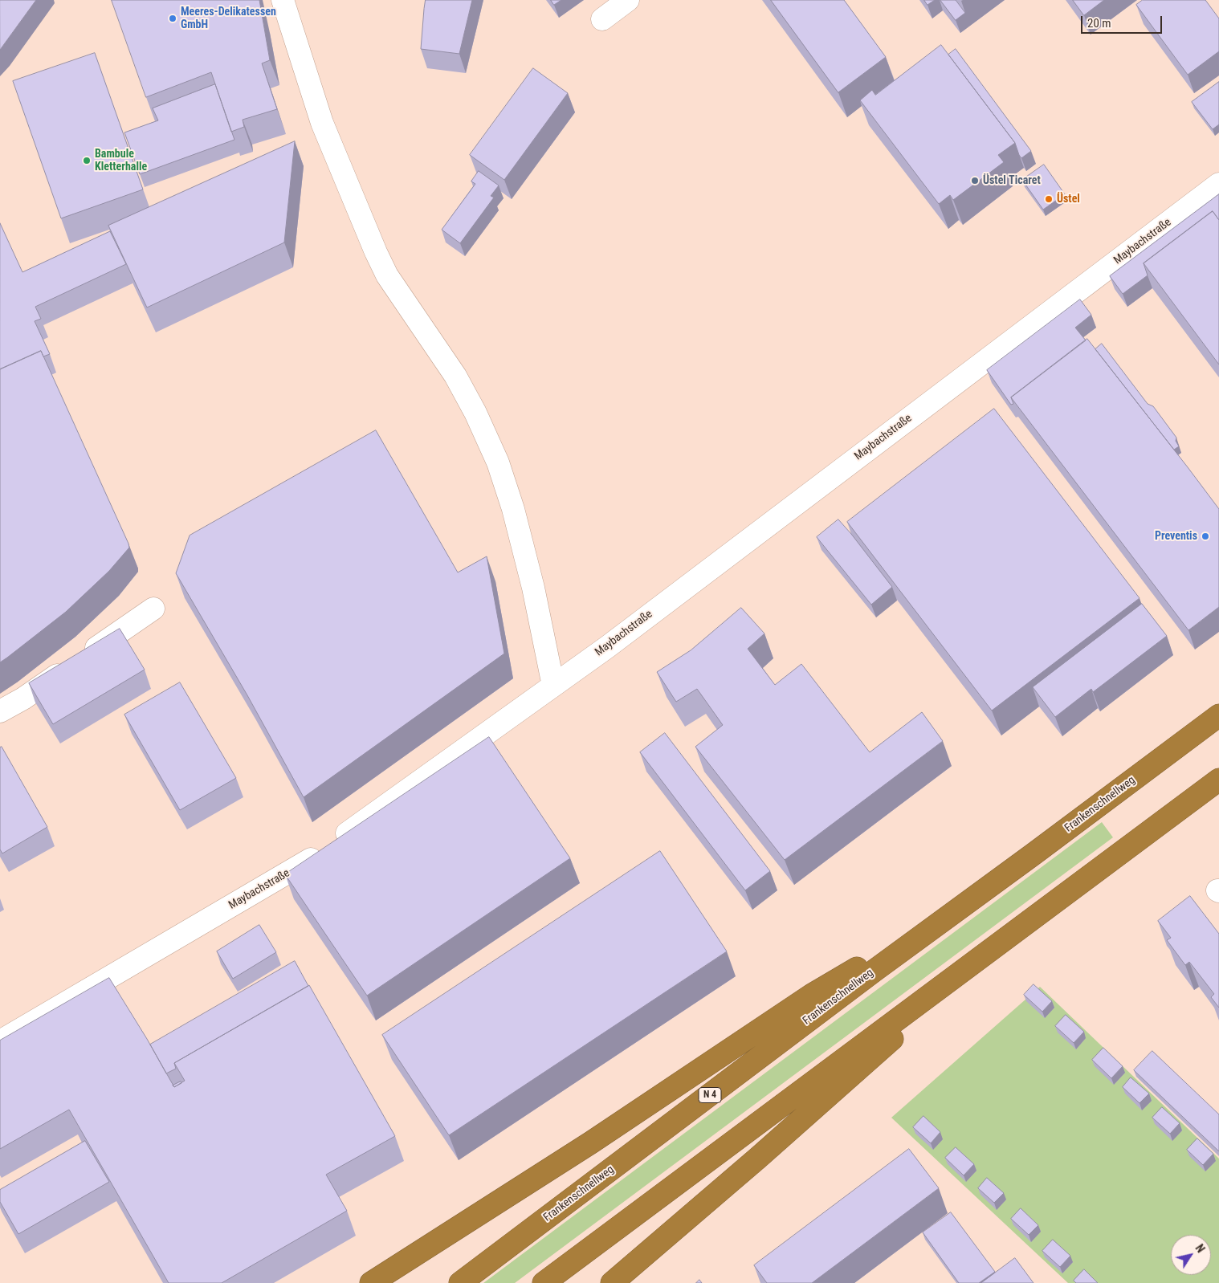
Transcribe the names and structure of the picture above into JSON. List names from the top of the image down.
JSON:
{
  "streets": {
    "highway": ["Frankenschnellweg", "N 4"],
    "street": ["Maybachstraße"]
  },
  "places": [
    "Meeres-Delikatessen GmbH",
    "Bambule Kletterhalle",
    "Üstel Ticaret",
    "Üstel",
    "Preventis"
  ],
  "scale_bar": "20 m",
  "north": "top right"
}
